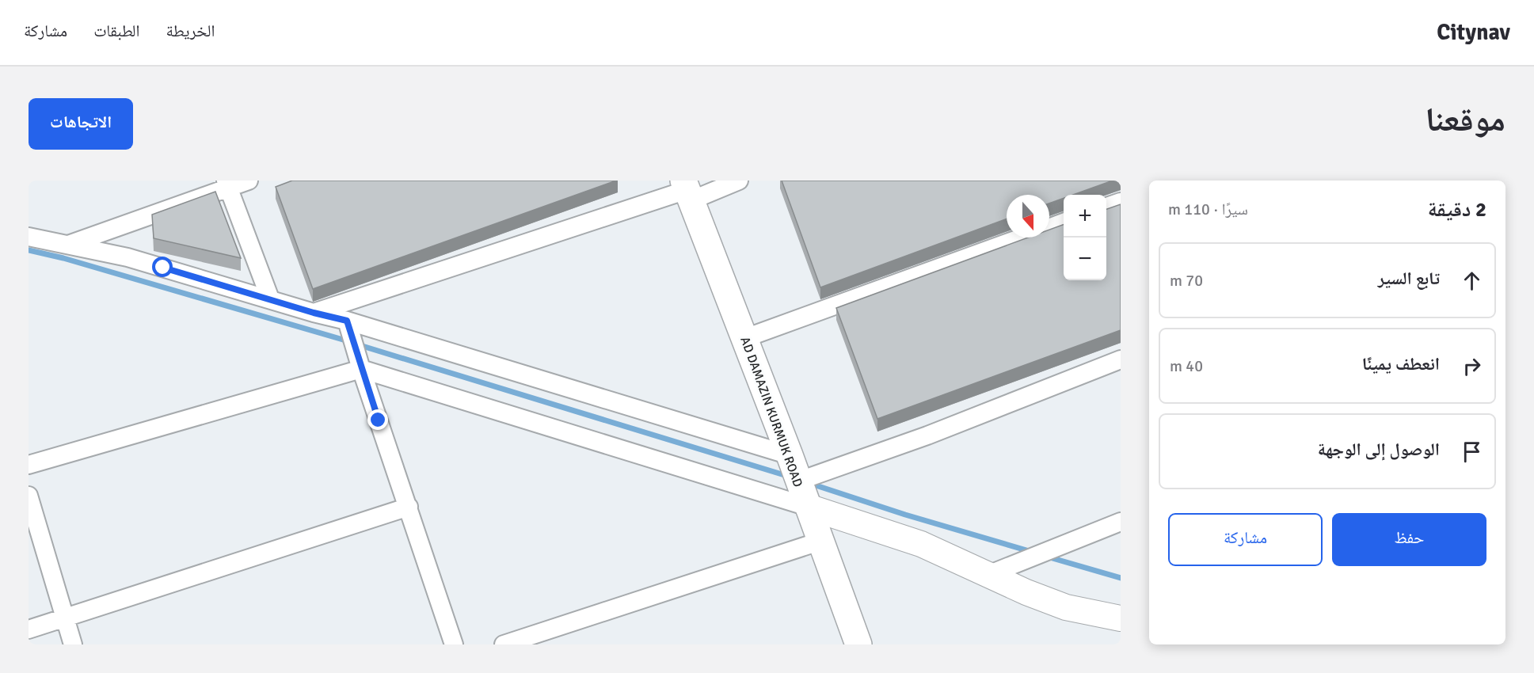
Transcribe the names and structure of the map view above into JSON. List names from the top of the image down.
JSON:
{
  "streets": {
    "highway": ["AD DAMAZIN KURMUK ROAD"]
  },
  "north": "bottom",
  "page": {
    "header": "Citynav",
    "nav": ["الخريطة", "الطبقات", "مشاركة"],
    "title": "موقعنا",
    "buttons": [
      "الاتجاهات",
      ["حفظ", "مشاركة"]
    ],
    "heading": ["2 دقيقة", "سيرًا · 110 m"],
    "map_buttons": ["+", "−"],
    "list": [
      ["تابع السير", "70 m"],
      ["انعطف يمينًا", "40 m"],
      "الوصول إلى الوجهة"
    ]
  }
}
